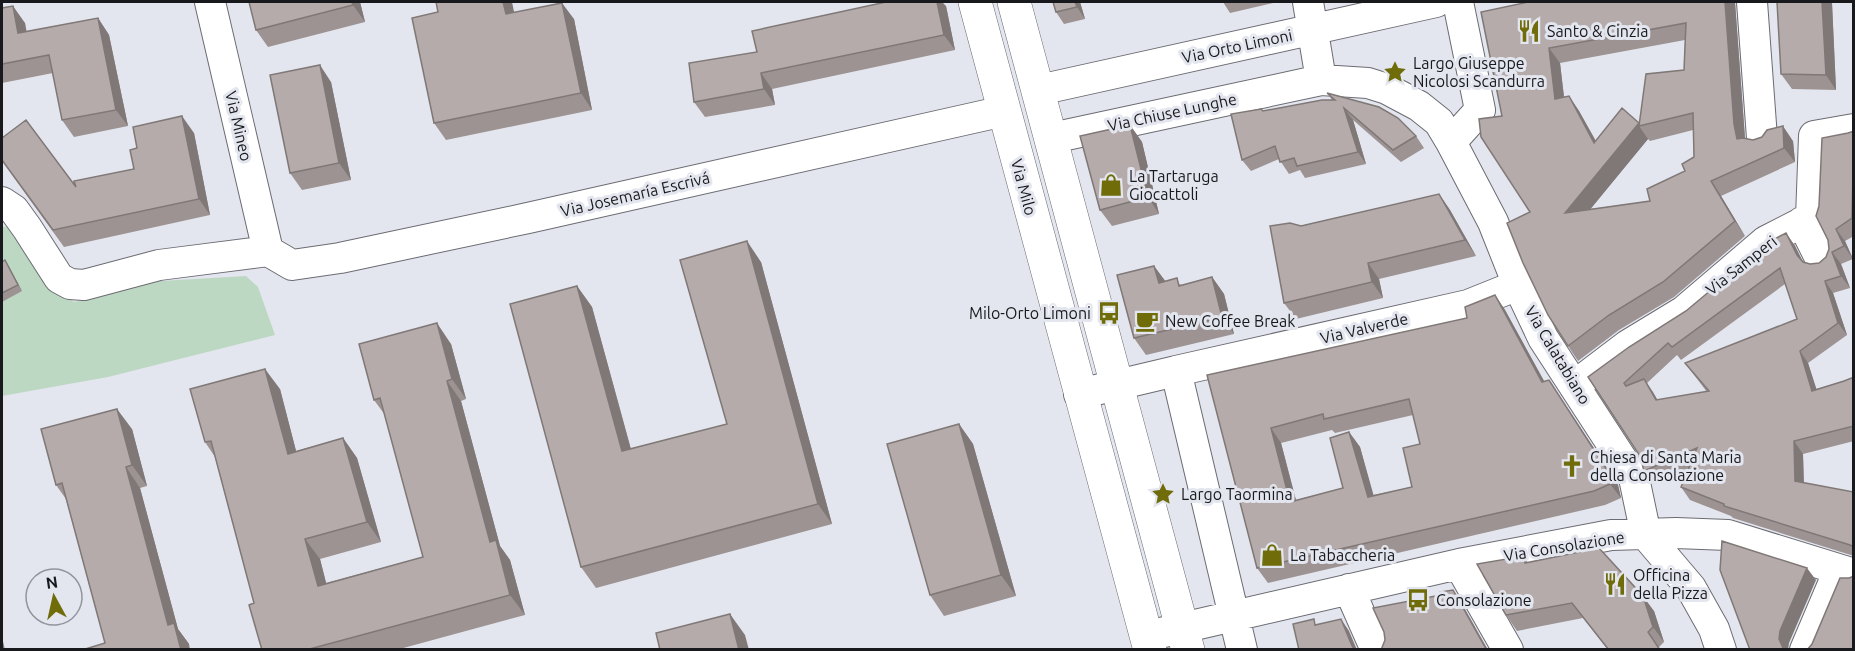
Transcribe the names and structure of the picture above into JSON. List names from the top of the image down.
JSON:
{
  "streets": {
    "main road": ["Via Milo"],
    "street": [
      "Via Orto Limoni",
      "Via Chiuse Lunghe",
      "Via Mineo",
      "Via Josemaría Escrivá",
      "Via Samperi",
      "Via Valverde",
      "Via Calatabiano",
      "Via Consolazione"
    ]
  },
  "crossings": [
    ["Via Chiuse Lunghe", "Via Calatabiano"],
    ["Via Mineo", "Via Josemaría Escrivá"],
    ["Via Milo", "Via Josemaría Escrivá"],
    ["Via Milo", "Via Valverde"],
    ["Via Milo", "Via Consolazione"],
    ["Via Samperi", "Via Calatabiano"],
    ["Via Valverde", "Via Calatabiano"],
    ["Via Calatabiano", "Via Consolazione"]
  ],
  "places": {
    "restaurant": ["Santo & Cinzia", "Officina della Pizza"],
    "place": ["Largo Giuseppe Nicolosi Scandurra", "Largo Taormina"],
    "shop": ["La Tartaruga Giocattoli", "La Tabaccheria"],
    "bus stop": ["Milo-Orto Limoni", "Consolazione"],
    "cafe": ["New Coffee Break"],
    "church": ["Chiesa di Santa Maria della Consolazione"]
  },
  "north": "top"
}
